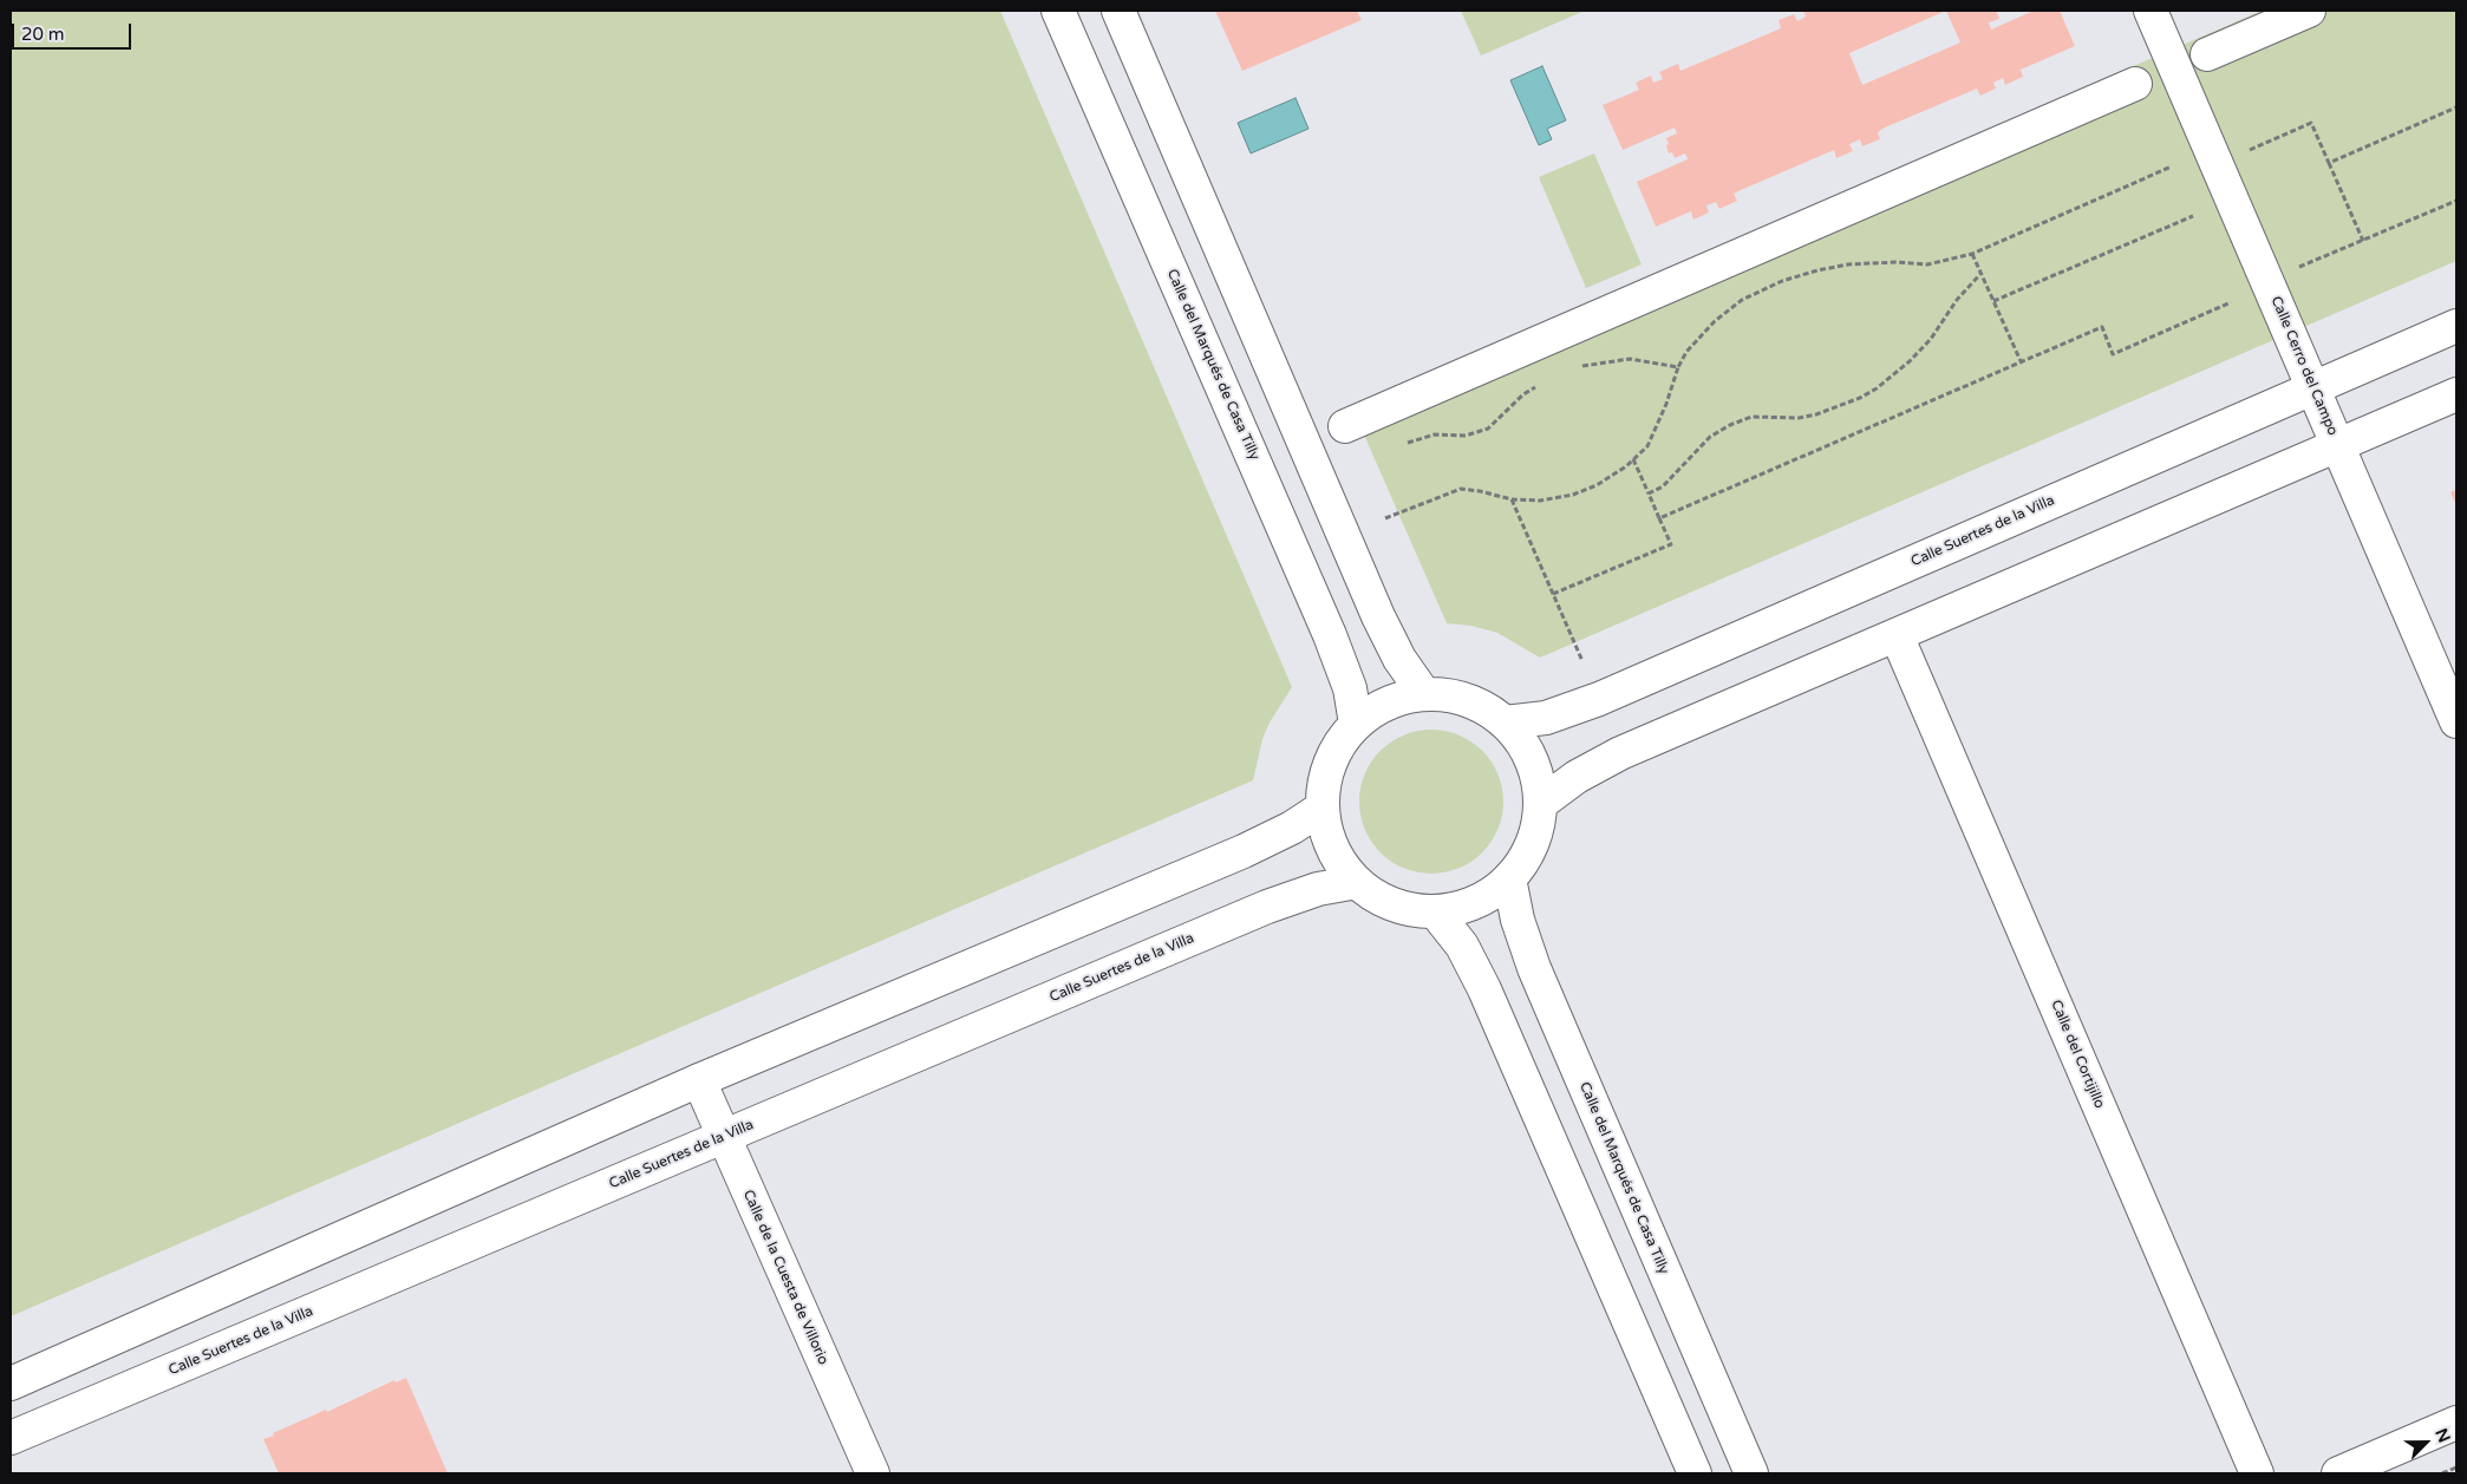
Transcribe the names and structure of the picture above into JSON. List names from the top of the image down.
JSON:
{
  "streets": {
    "main road": [
      "Calle del Marqués de Casa Tilly",
      "Calle Cerro del Campo",
      "Calle Suertes de la Villa",
      "Calle del Cortijillo",
      "Calle de la Cuesta de Villorio"
    ]
  },
  "crossings": [
    ["Calle Cerro del Campo", "Calle Suertes de la Villa"],
    ["Calle Suertes de la Villa", "Calle de la Cuesta de Villorio"]
  ],
  "scale_bar": "20 m",
  "north": "top right"
}
